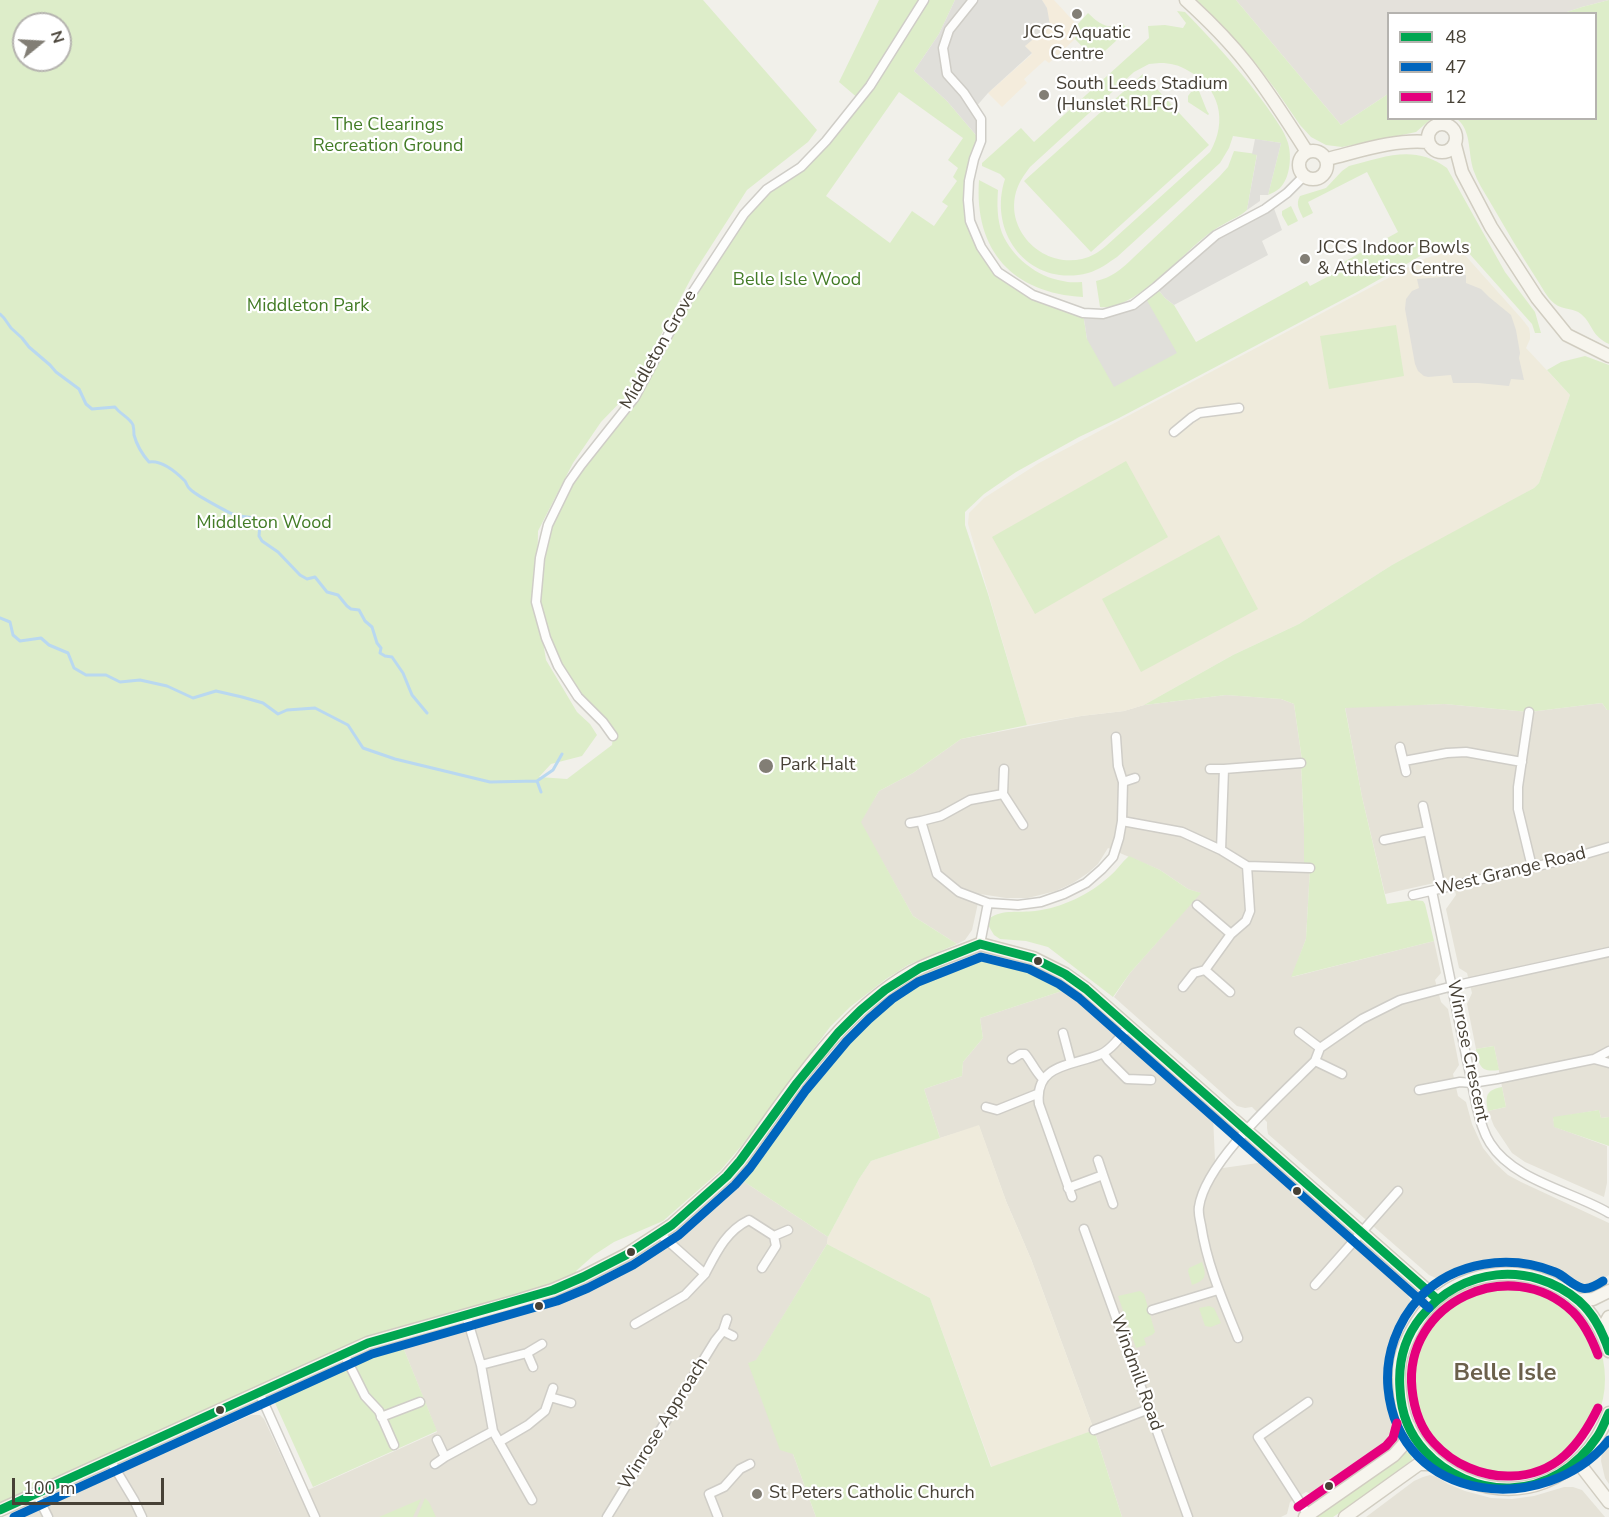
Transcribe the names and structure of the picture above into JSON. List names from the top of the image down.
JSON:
{
  "streets": {
    "street": [
      "Middleton Grove",
      "West Grange Road",
      "Winrose Crescent",
      "Windmill Road",
      "Winrose Approach"
    ]
  },
  "crossings": [
    ["West Grange Road", "Winrose Crescent"]
  ],
  "districts": ["Belle Isle"],
  "parks": [
    "The Clearings Recreation Ground",
    "Belle Isle Wood",
    "Middleton Park",
    "Middleton Wood"
  ],
  "places": [
    "JCCS Aquatic Centre",
    "South Leeds Stadium (Hunslet RLFC)",
    "JCCS Indoor Bowls & Athletics Centre",
    "Park Halt",
    "St Peters Catholic Church"
  ],
  "lines": ["transit line 48", "transit line 47", "transit line 12"],
  "legend": ["48", "47", "12"],
  "scale_bar": "100 m",
  "north": "right"
}
